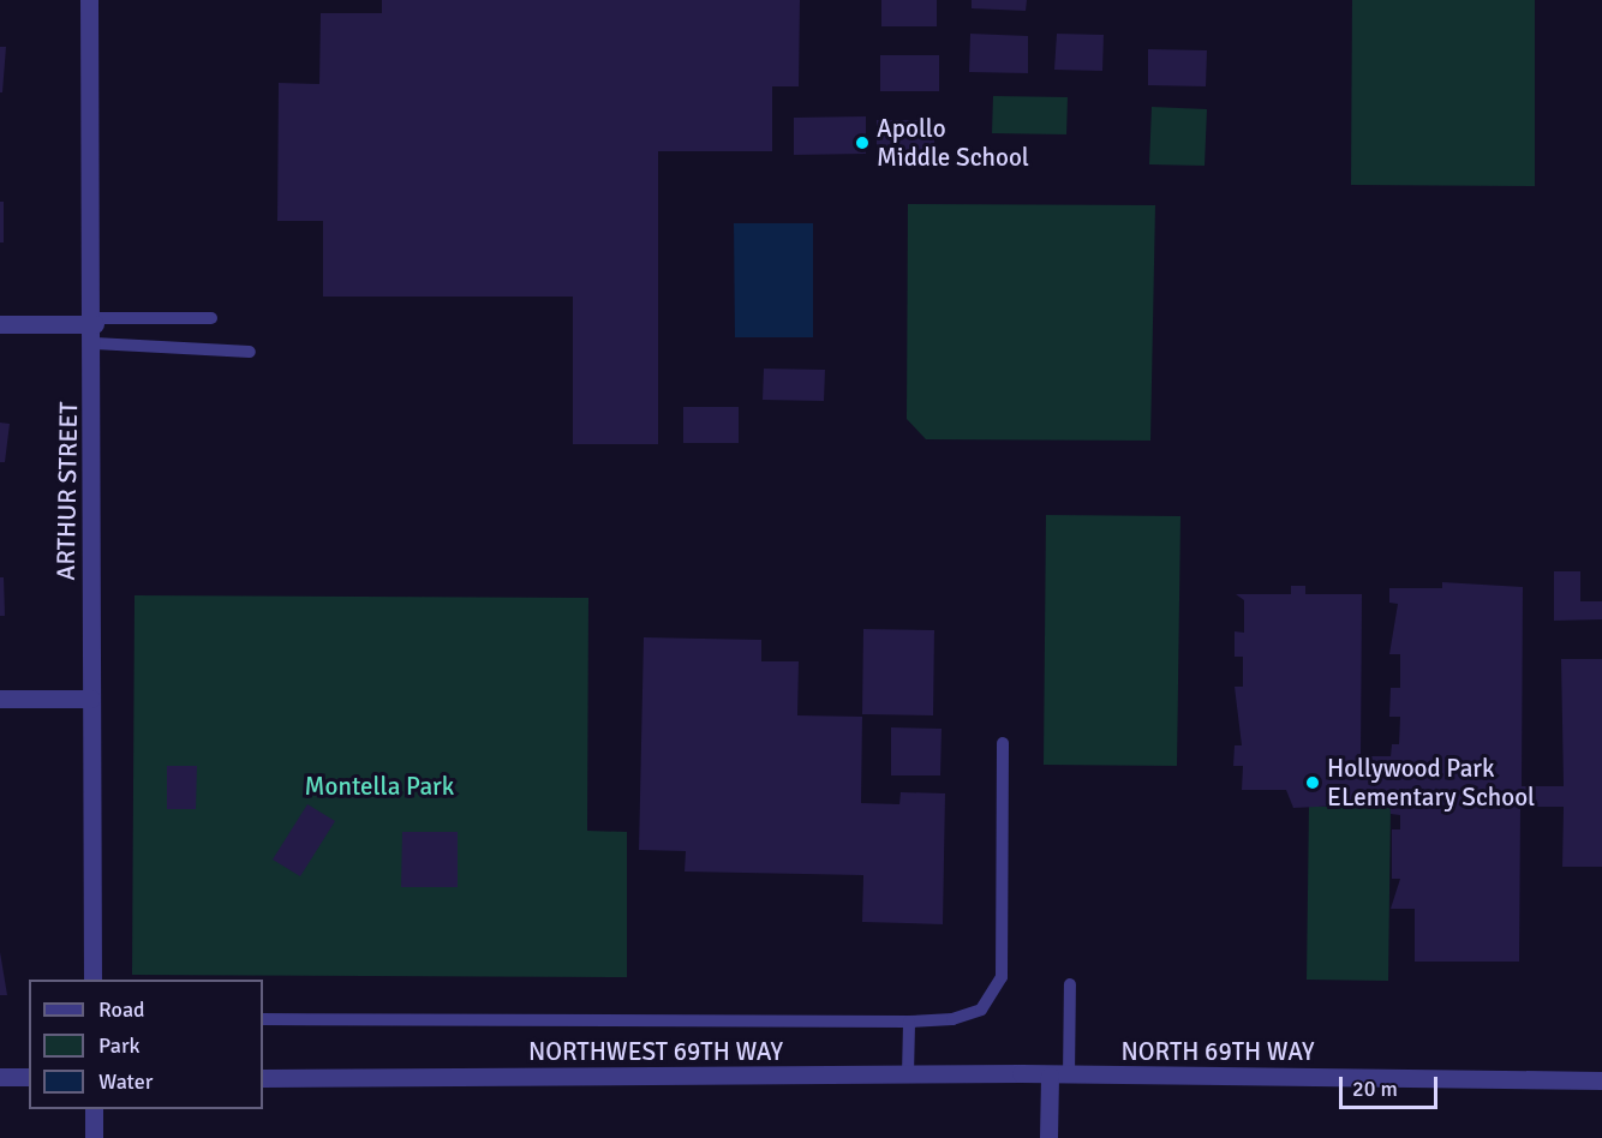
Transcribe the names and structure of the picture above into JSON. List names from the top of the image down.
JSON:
{
  "streets": {
    "street": ["ARTHUR STREET", "NORTHWEST 69TH WAY", "NORTH 69TH WAY"]
  },
  "crossings": [
    ["NORTHWEST 69TH WAY", "NORTH 69TH WAY"]
  ],
  "parks": ["Montella Park"],
  "places": ["Apollo Middle School", "Hollywood Park ELementary School"],
  "legend": ["Road", "Park", "Water"],
  "scale_bar": "20 m"
}
